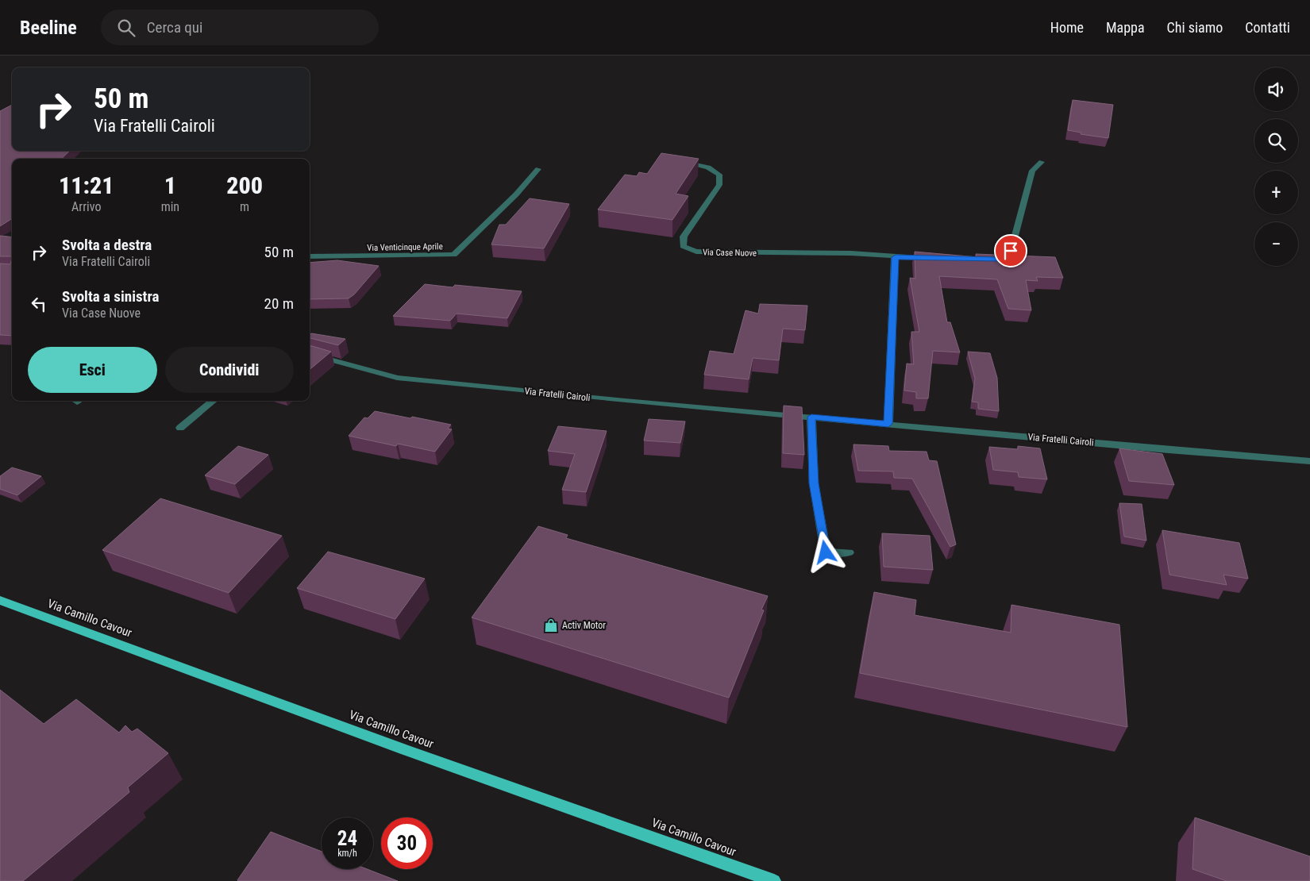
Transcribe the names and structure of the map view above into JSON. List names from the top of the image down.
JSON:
{
  "streets": {
    "main road": ["Via Camillo Cavour"],
    "street": ["Via Venticinque Aprile", "Via Case Nuove", "Via Fratelli Cairoli"]
  },
  "places": {
    "shop": ["Activ Motor"]
  },
  "page": {
    "header": "Beeline",
    "search": "Cerca qui",
    "nav": [
      "Home",
      "Mappa",
      "Chi siamo",
      "Contatti"
    ],
    "map_buttons": ["+", "−"],
    "turn": ["50 m", "Via Fratelli Cairoli"],
    "eta": [
      "11:21",
      "Arrivo",
      "1",
      "min",
      "200",
      "m"
    ],
    "list": [
      {
        "name": "Svolta a destra",
        "note": "Via Fratelli Cairoli",
        "value": "50 m"
      },
      {
        "name": "Svolta a sinistra",
        "note": "Via Case Nuove",
        "value": "20 m"
      }
    ],
    "buttons": ["Esci", "Condividi"],
    "speed": "24 km/h",
    "limit": "30"
  }
}
